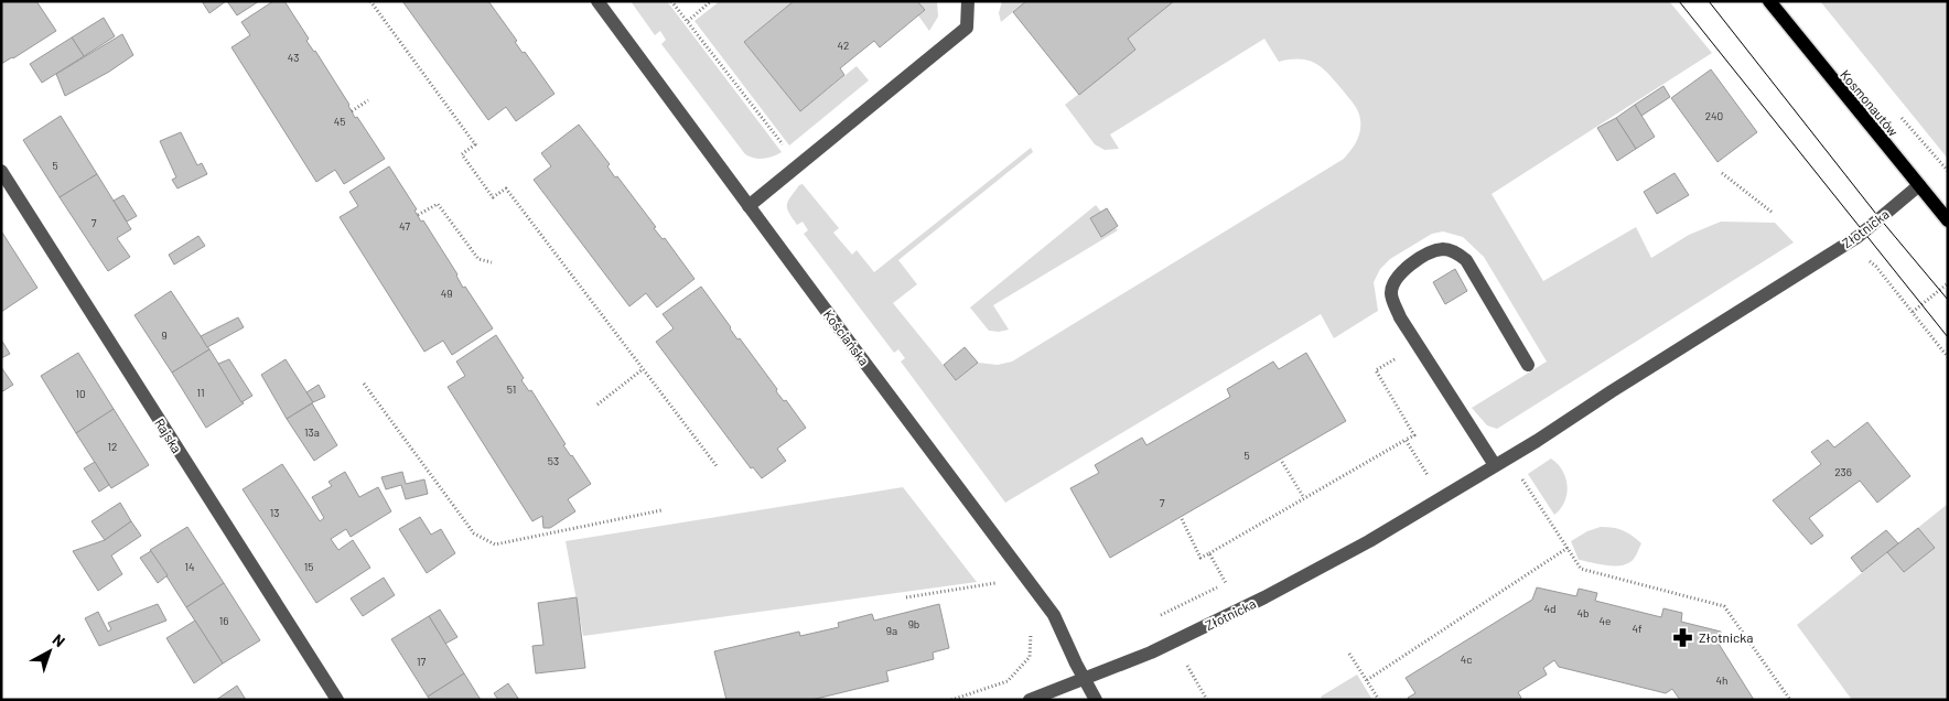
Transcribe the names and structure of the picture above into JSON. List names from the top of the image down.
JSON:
{
  "streets": {
    "main road": ["Kosmonautów"],
    "street": ["Złotnicka", "Kościańska", "Rajska"]
  },
  "crossings": [
    ["Kosmonautów", "Złotnicka"],
    ["Złotnicka", "Kościańska"]
  ],
  "places": {
    "pharmacy": ["Złotnicka"]
  },
  "house_numbers": [
    "42",
    "43",
    "240",
    "45",
    "5",
    "7",
    "47",
    "49",
    "9",
    "51",
    "11",
    "10",
    "13a",
    "12",
    "5",
    "53",
    "236",
    "7",
    "13",
    "14",
    "15",
    "4d",
    "4b",
    "16",
    "4e",
    "9b",
    "4f",
    "9a",
    "4c",
    "17",
    "4h"
  ],
  "north": "top right"
}
